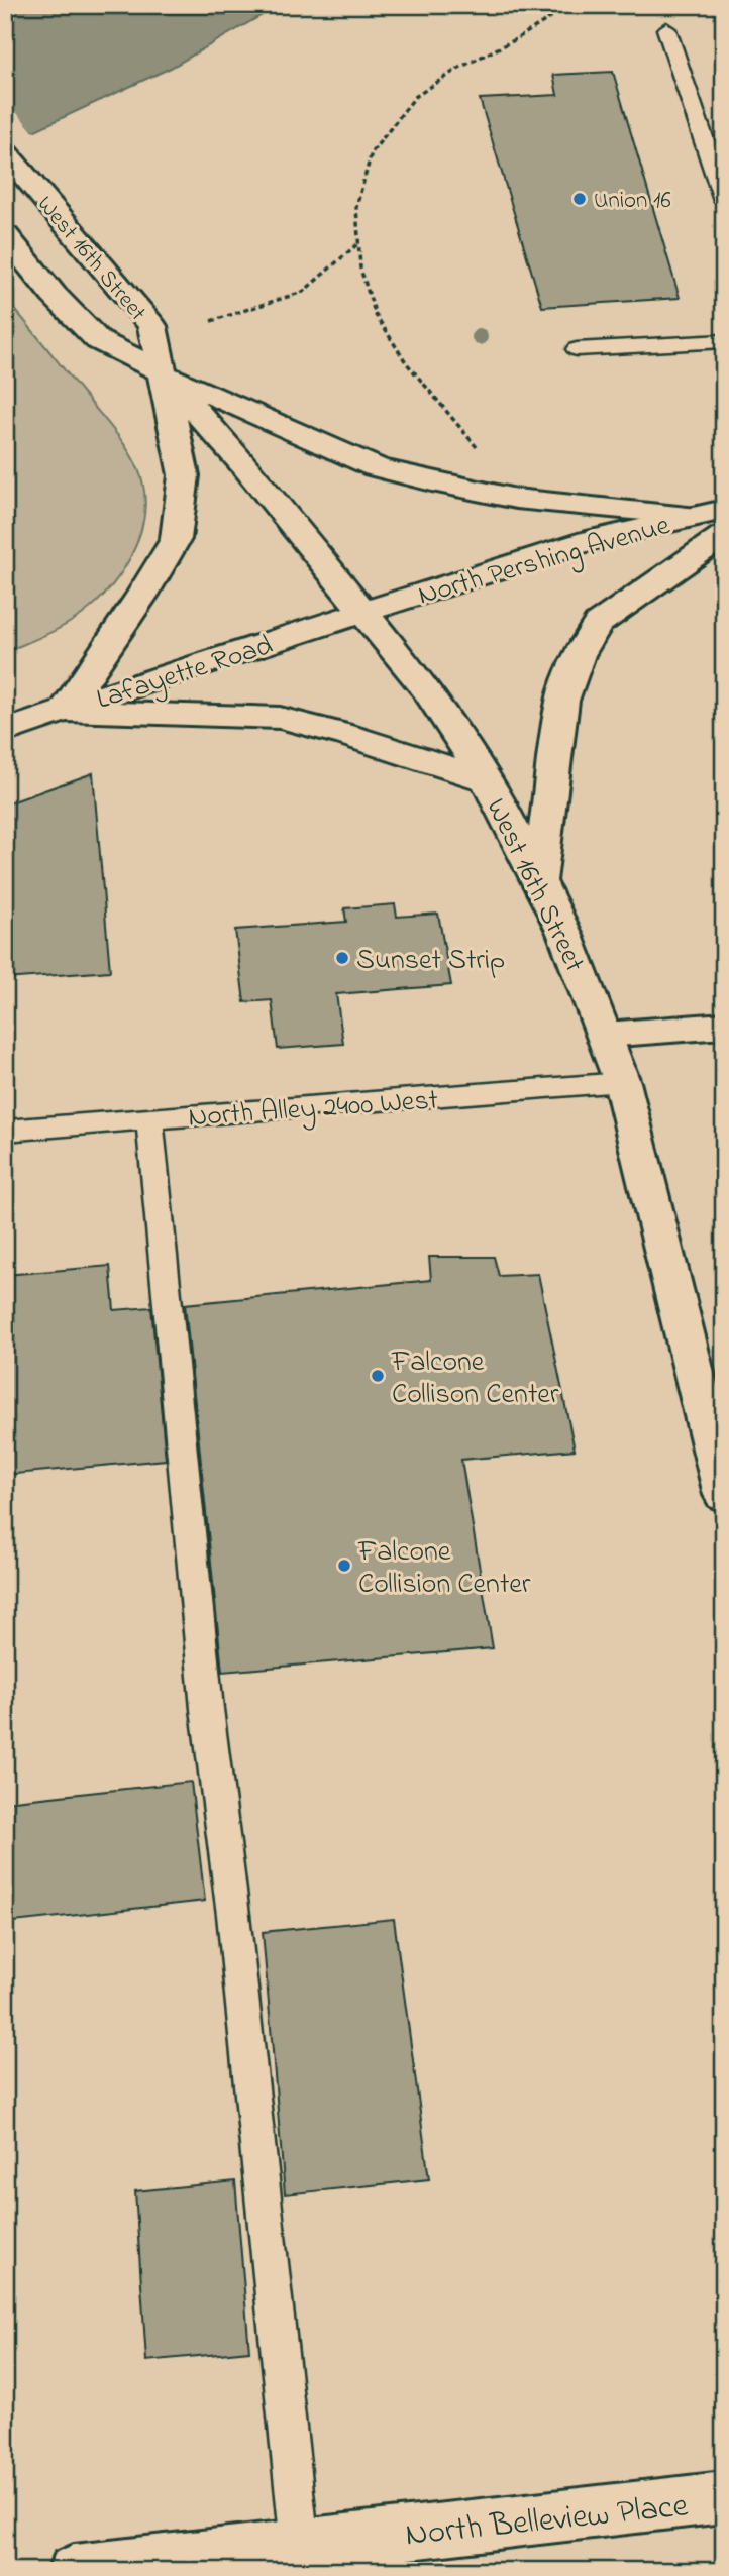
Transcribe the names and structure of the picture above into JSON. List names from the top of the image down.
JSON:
{
  "streets": {
    "main road": [
      "West 16th Street",
      "North Pershing Avenue",
      "Lafayette Road",
      "North Belleview Place"
    ],
    "lane": ["North Alley 2400 West"]
  },
  "crossings": [
    ["West 16th Street", "North Pershing Avenue"],
    ["West 16th Street", "Lafayette Road"],
    ["West 16th Street", "North Alley 2400 West"],
    ["North Pershing Avenue", "Lafayette Road"]
  ],
  "places": [
    "Union 16",
    "Sunset Strip",
    "Falcone Collison Center",
    "Falcone Collision Center"
  ]
}
